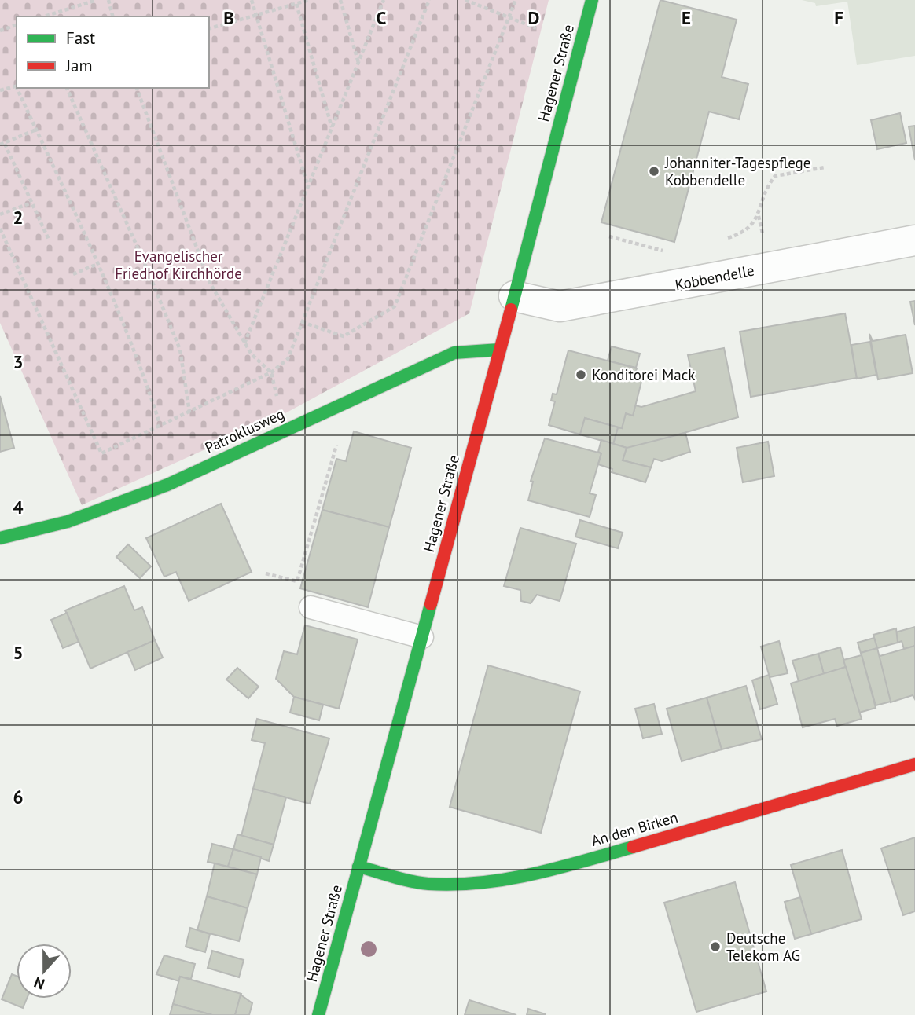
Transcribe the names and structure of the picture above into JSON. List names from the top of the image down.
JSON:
{
  "streets": {
    "street": [
      "Hagener Straße",
      "Kobbendelle",
      "Patroklusweg",
      "An den Birken"
    ]
  },
  "crossings": [
    ["Hagener Straße", "Kobbendelle"],
    ["Hagener Straße", "Patroklusweg"],
    ["Hagener Straße", "An den Birken"]
  ],
  "parks": ["Evangelischer Friedhof Kirchhörde"],
  "places": ["Johanniter-Tagespflege Kobbendelle", "Konditorei Mack", "Deutsche Telekom AG"],
  "legend": ["Fast", "Jam"],
  "north": "bottom",
  "grid": {
    "columns": [
      "B",
      "C",
      "D",
      "E",
      "F"
    ],
    "rows": [
      "2",
      "3",
      "4",
      "5",
      "6"
    ]
  }
}
